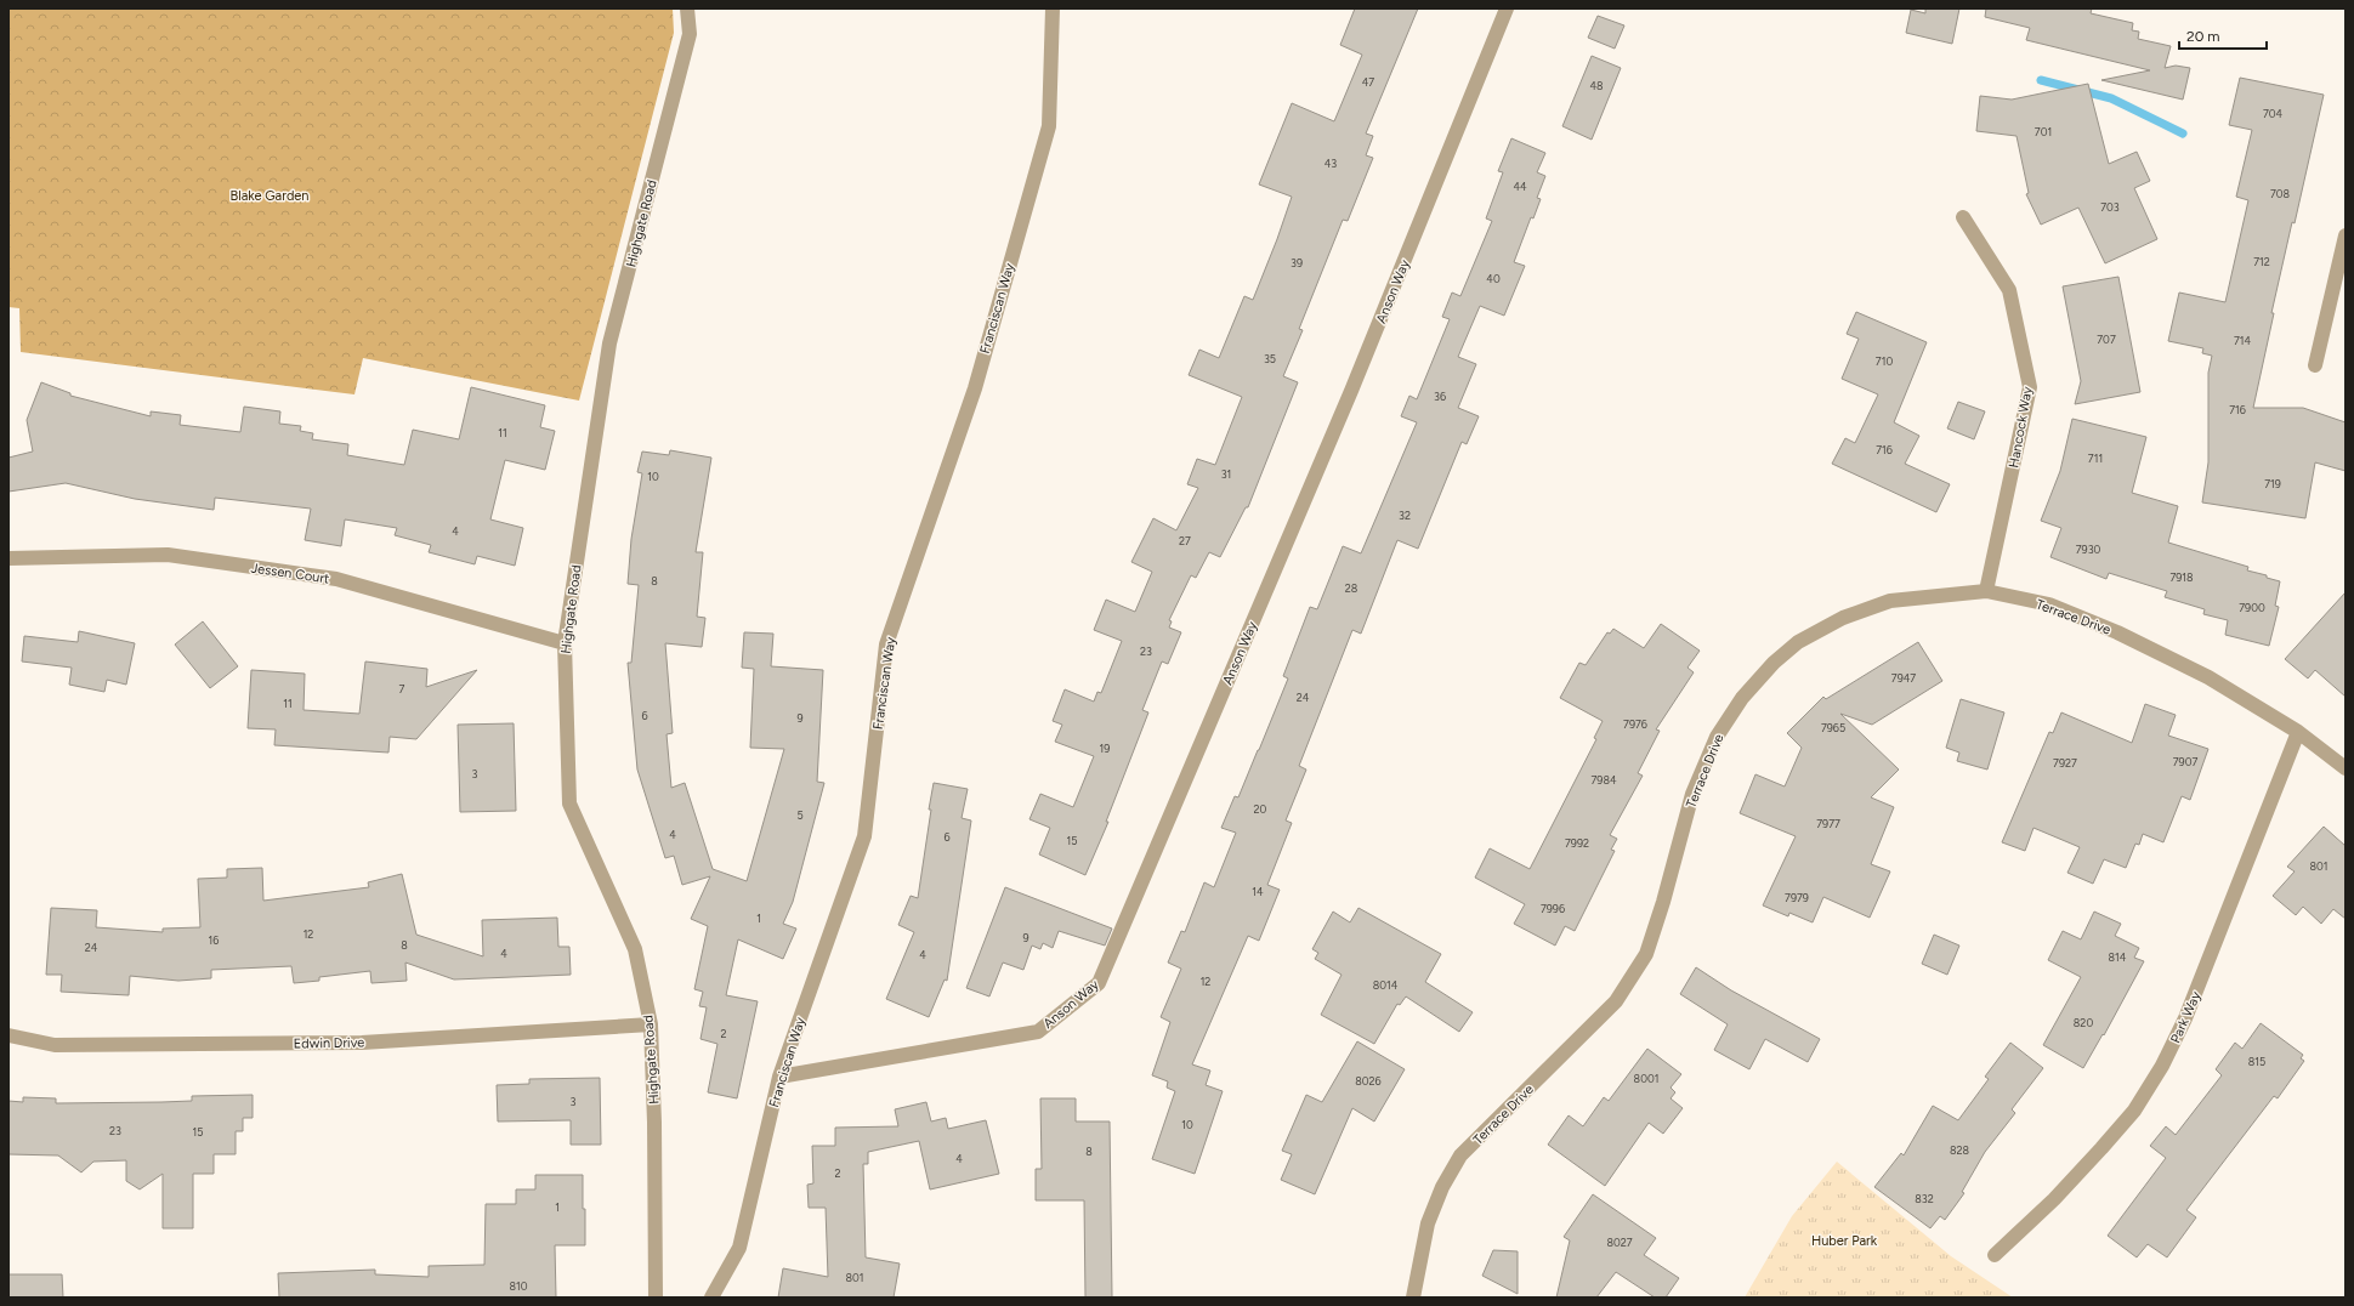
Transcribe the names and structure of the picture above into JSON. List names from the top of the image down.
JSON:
{
  "streets": {
    "street": [
      "Highgate Road",
      "Anson Way",
      "Franciscan Way",
      "Hancock Way",
      "Jessen Court",
      "Terrace Drive",
      "Park Way",
      "Edwin Drive"
    ]
  },
  "crossings": [
    ["Highgate Road", "Jessen Court"],
    ["Highgate Road", "Edwin Drive"],
    ["Anson Way", "Franciscan Way"],
    ["Hancock Way", "Terrace Drive"],
    ["Terrace Drive", "Park Way"]
  ],
  "parks": ["Blake Garden", "Huber Park"],
  "house_numbers": [
    "47",
    "48",
    "704",
    "701",
    "43",
    "44",
    "708",
    "703",
    "712",
    "39",
    "40",
    "707",
    "714",
    "35",
    "710",
    "36",
    "716",
    "11",
    "716",
    "711",
    "31",
    "10",
    "719",
    "32",
    "4",
    "27",
    "7930",
    "7918",
    "8",
    "28",
    "7900",
    "23",
    "7947",
    "7",
    "24",
    "11",
    "6",
    "9",
    "7976",
    "7965",
    "19",
    "7907",
    "7927",
    "3",
    "7984",
    "20",
    "5",
    "7977",
    "4",
    "6",
    "15",
    "7992",
    "801",
    "14",
    "7979",
    "7996",
    "1",
    "12",
    "9",
    "16",
    "8",
    "24",
    "4",
    "4",
    "814",
    "12",
    "8014",
    "820",
    "2",
    "815",
    "8001",
    "8026",
    "3",
    "10",
    "23",
    "15",
    "828",
    "8",
    "4",
    "2",
    "832",
    "1",
    "8027",
    "801",
    "810"
  ],
  "scale_bar": "20 m"
}
